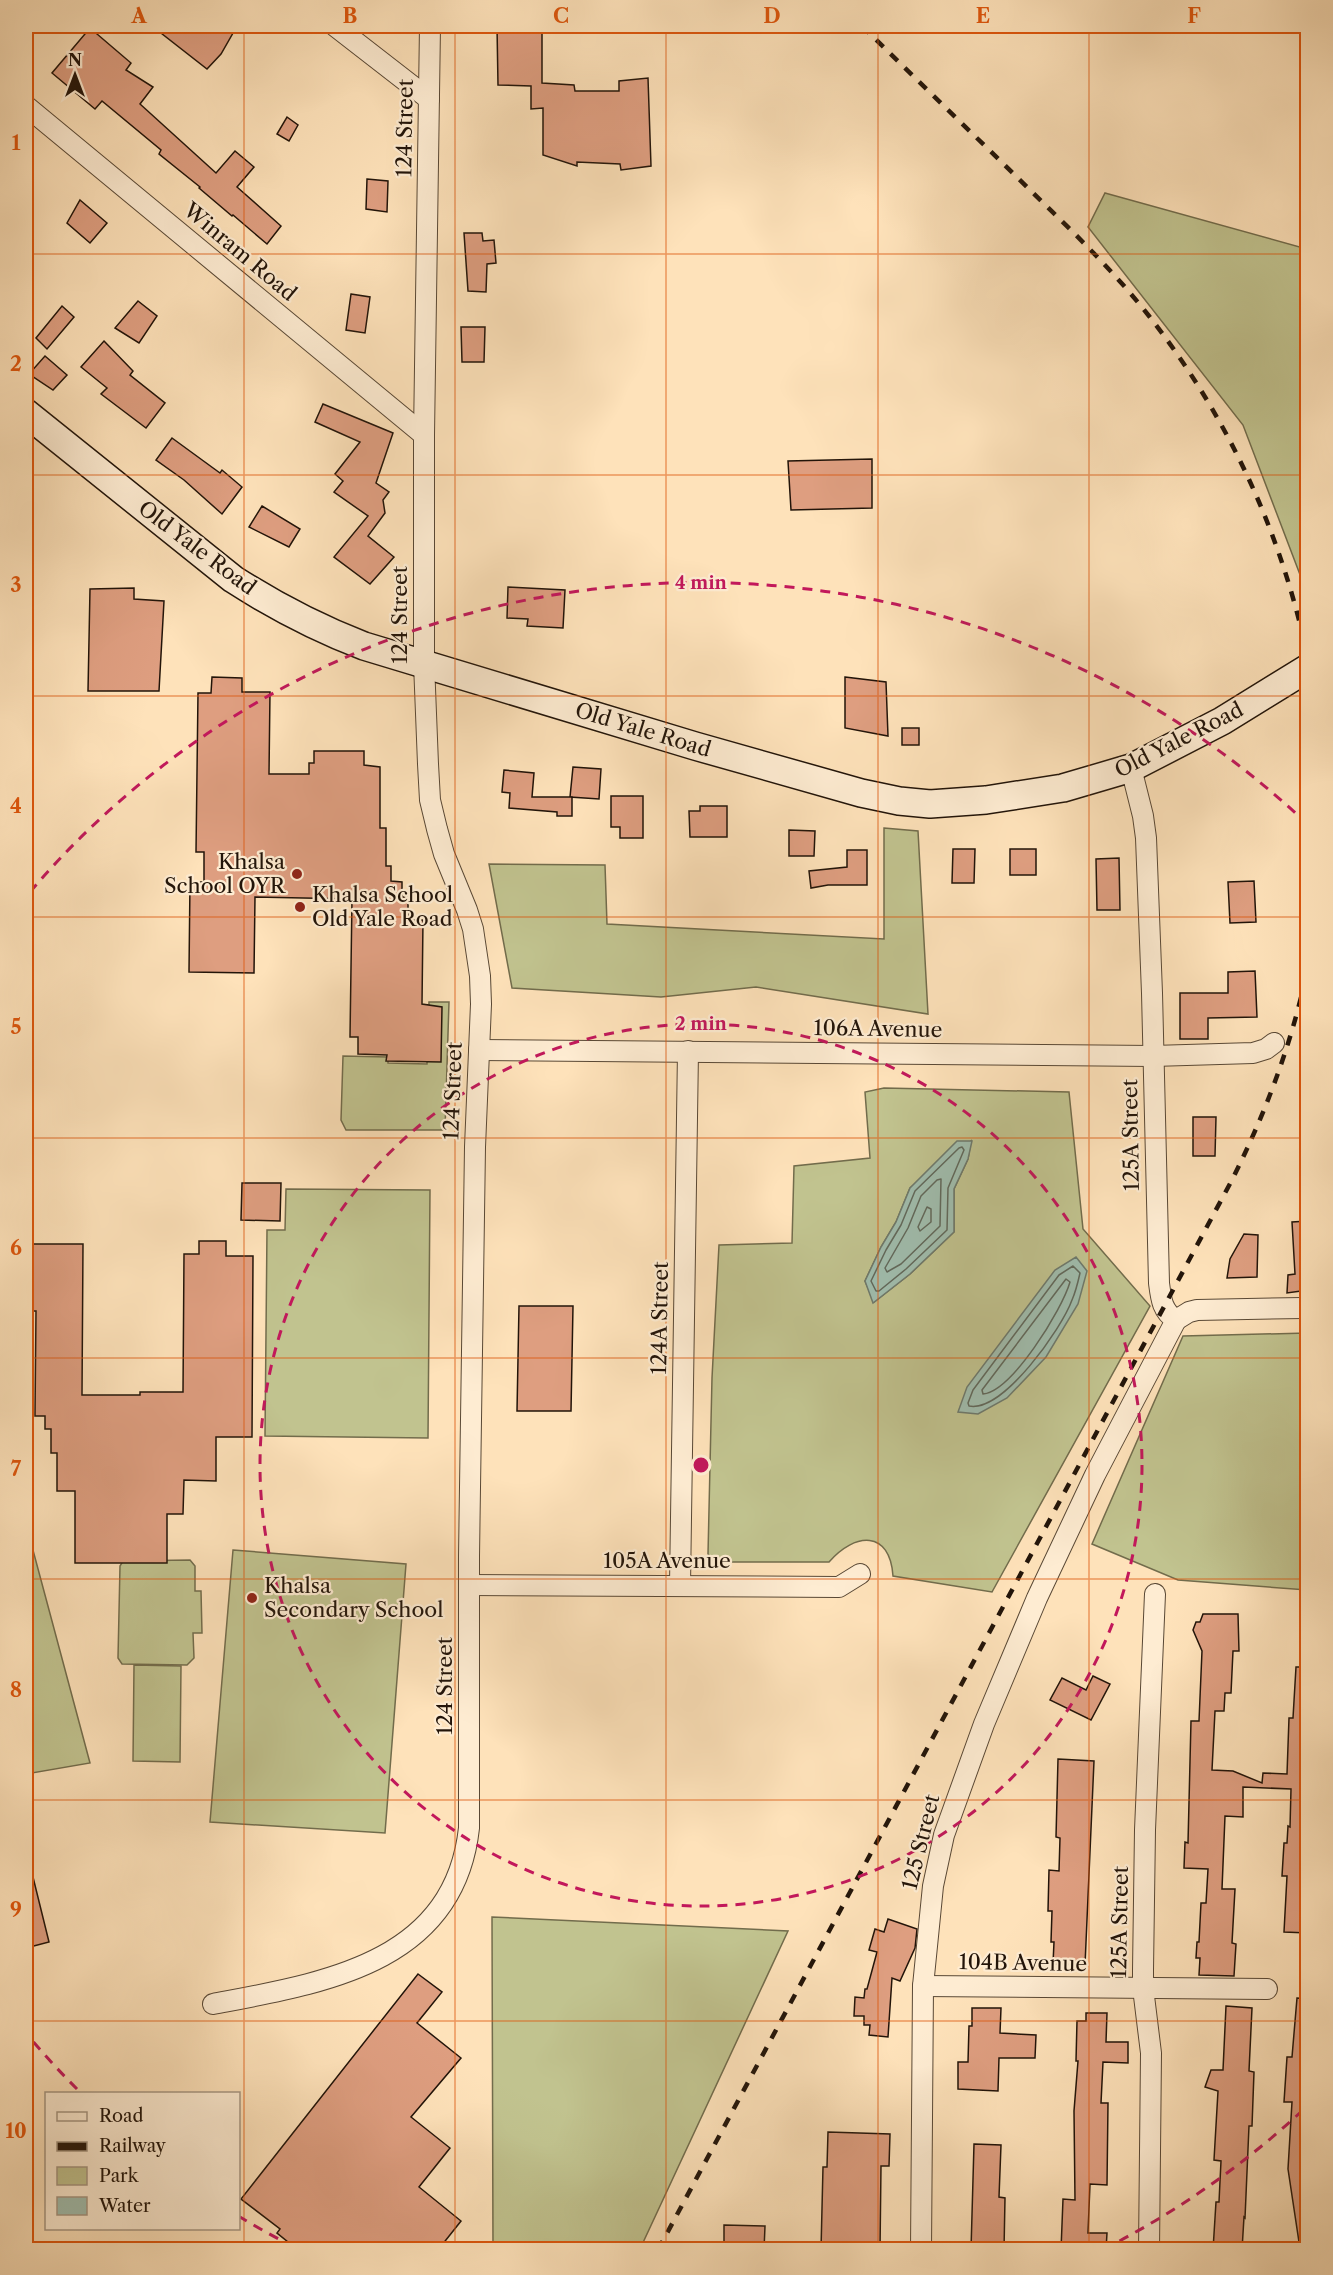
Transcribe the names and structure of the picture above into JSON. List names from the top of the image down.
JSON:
{
  "streets": {
    "main road": ["Old Yale Road"],
    "street": [
      "124 Street",
      "Winram Road",
      "106A Avenue",
      "125A Street",
      "124A Street",
      "105A Avenue",
      "125 Street",
      "104B Avenue"
    ]
  },
  "crossings": [
    ["124 Street", "Winram Road"],
    ["124 Street", "Old Yale Road"],
    ["124 Street", "106A Avenue"],
    ["124 Street", "105A Avenue"],
    ["Old Yale Road", "125A Street"],
    ["106A Avenue", "125A Street"],
    ["106A Avenue", "124A Street"],
    ["125A Street", "125 Street"],
    ["125A Street", "104B Avenue"],
    ["124A Street", "105A Avenue"],
    ["125 Street", "104B Avenue"]
  ],
  "places": ["Khalsa School OYR", "Khalsa School Old Yale Road", "Khalsa Secondary School"],
  "legend": [
    "Road",
    "Railway",
    "Park",
    "Water"
  ],
  "north": "top",
  "grid": {
    "columns": [
      "A",
      "B",
      "C",
      "D",
      "E",
      "F"
    ],
    "rows": [
      "1",
      "2",
      "3",
      "4",
      "5",
      "6",
      "7",
      "8",
      "9",
      "10"
    ]
  },
  "rings": ["4 min", "2 min"]
}
